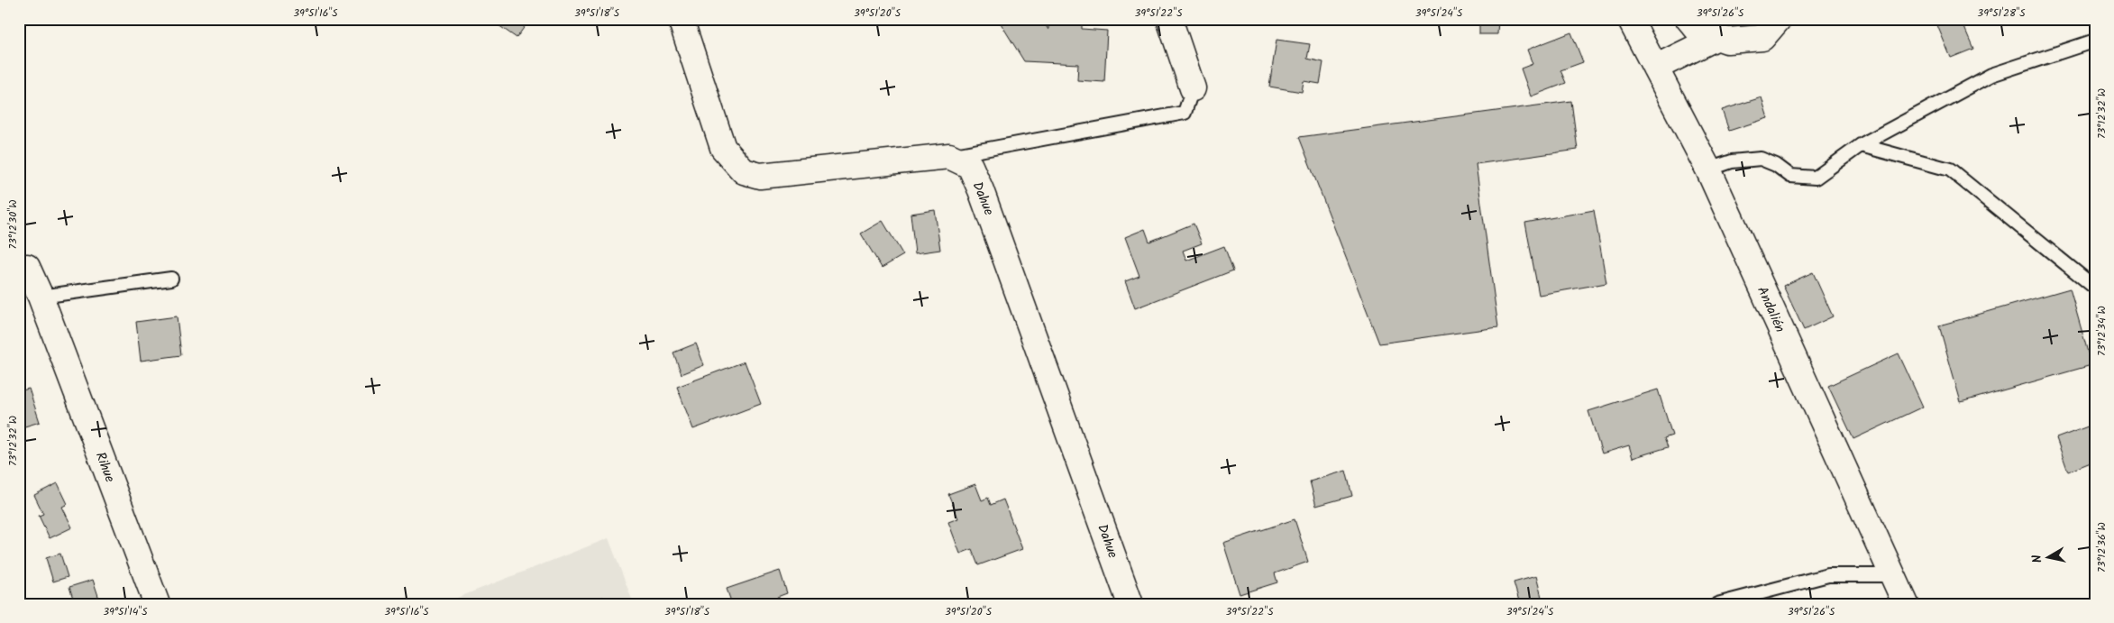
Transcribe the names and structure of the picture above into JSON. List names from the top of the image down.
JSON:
{
  "streets": {
    "street": ["Dahue", "Andalién", "Rihue"]
  },
  "north": "left",
  "coordinates": [
    "39°51'16\"S",
    "39°51'18\"S",
    "39°51'20\"S",
    "39°51'22\"S",
    "39°51'24\"S",
    "39°51'26\"S",
    "39°51'28\"S",
    "73°12'32\"W",
    "73°12'30\"W",
    "73°12'34\"W",
    "73°12'36\"W",
    "39°51'14\"S"
  ]
}
